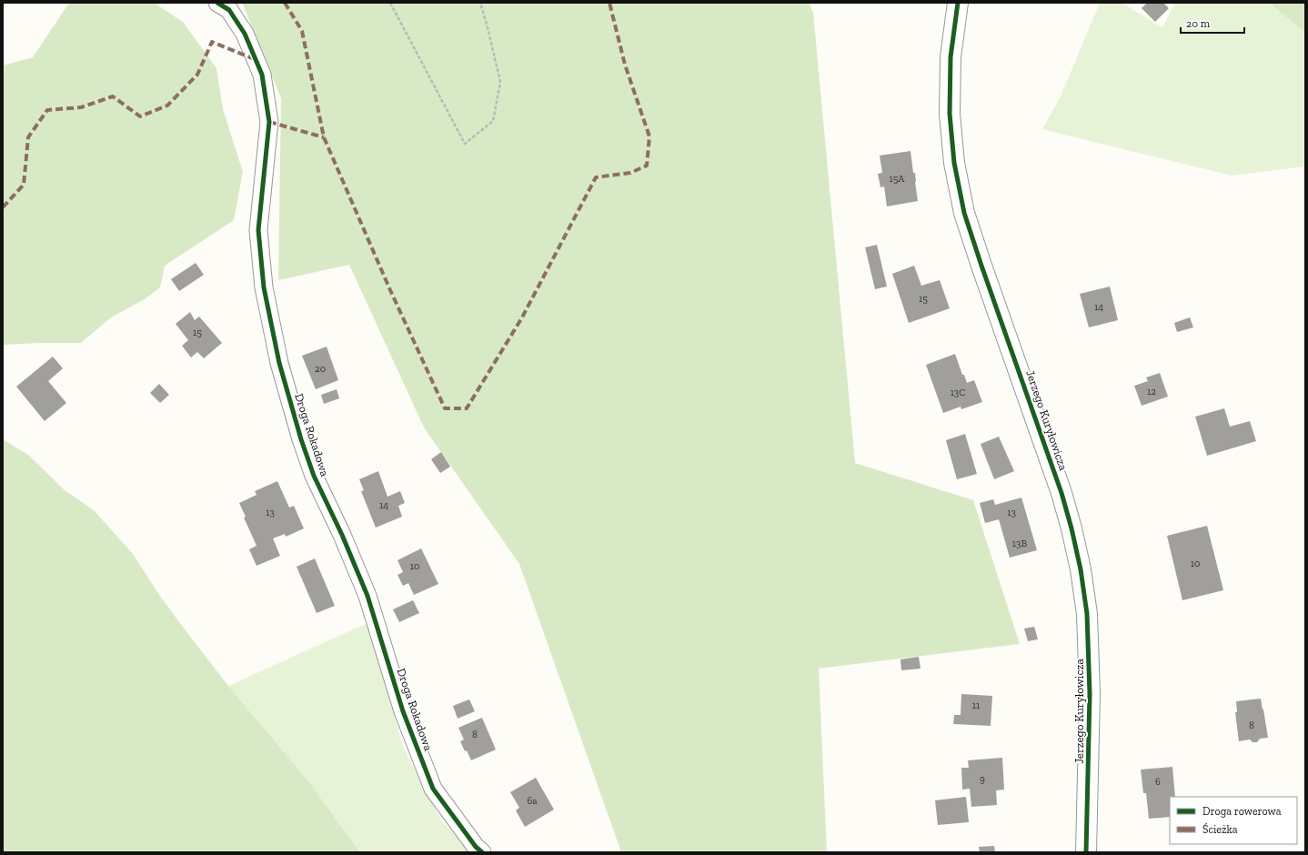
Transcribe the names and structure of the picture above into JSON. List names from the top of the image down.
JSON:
{
  "streets": {
    "street": ["Jerzego Kuryłowicza", "Droga Rokadowa"]
  },
  "house_numbers": [
    "15A",
    "15",
    "14",
    "15",
    "20",
    "12",
    "13C",
    "14",
    "13",
    "13",
    "13B",
    "10",
    "10",
    "11",
    "8",
    "8",
    "9",
    "6",
    "6a"
  ],
  "legend": ["Droga rowerowa", "Ścieżka"],
  "scale_bar": "20 m"
}
